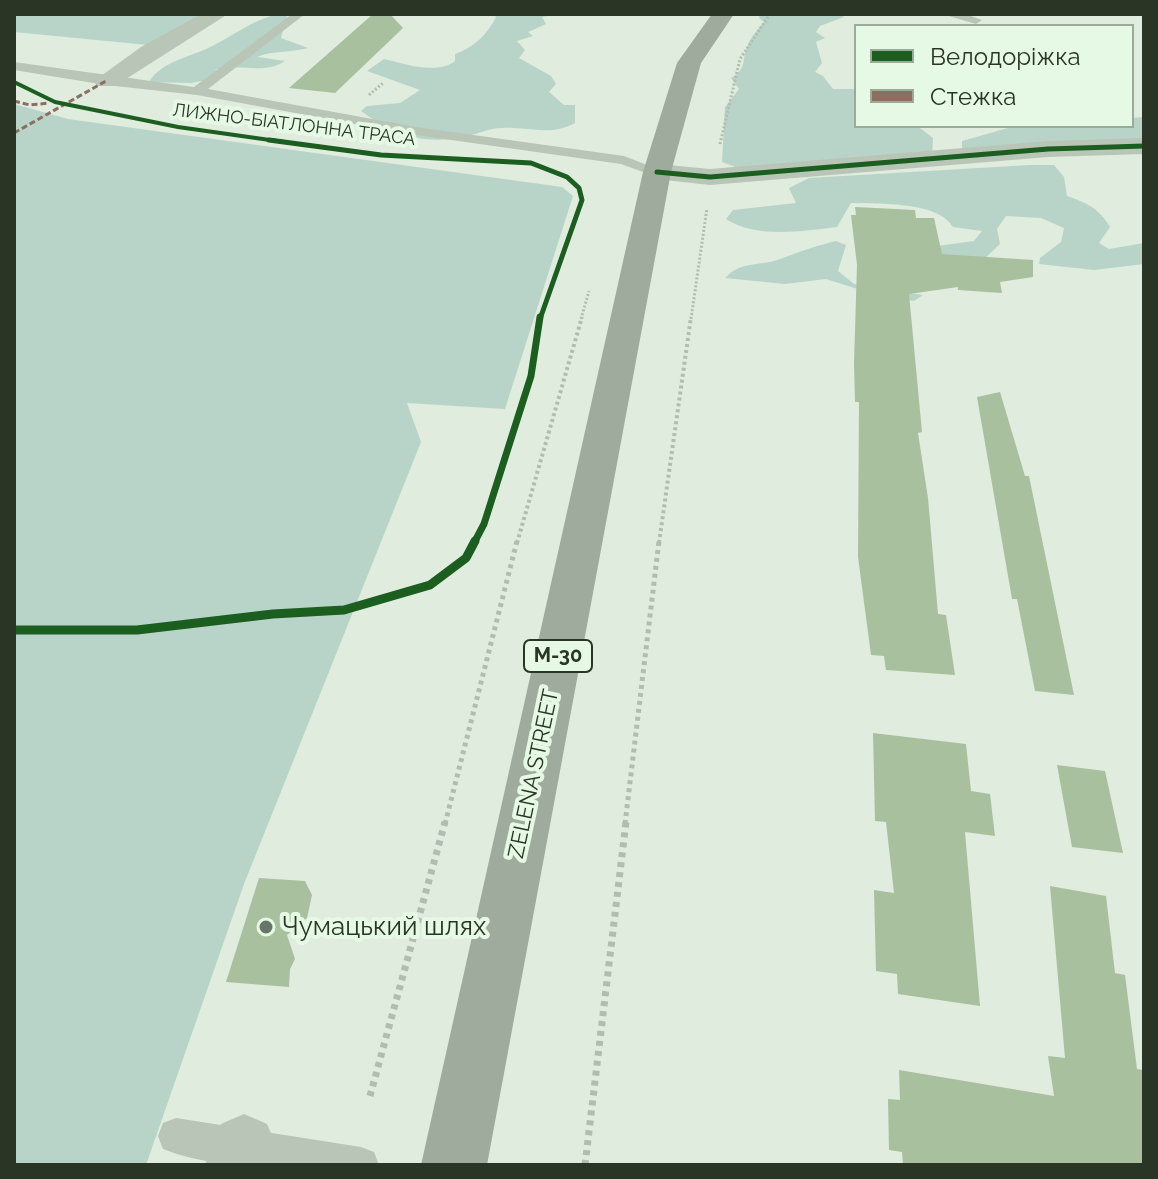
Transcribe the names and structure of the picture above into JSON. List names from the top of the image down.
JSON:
{
  "streets": {
    "highway": ["М-30", "ZELENA STREET"],
    "cycle path": ["ЛИЖНО-БІАТЛОННА ТРАСА"]
  },
  "crossings": [
    ["М-30", "ZELENA STREET"]
  ],
  "places": ["Чумацький шлях"],
  "legend": ["Велодоріжка", "Стежка"]
}
